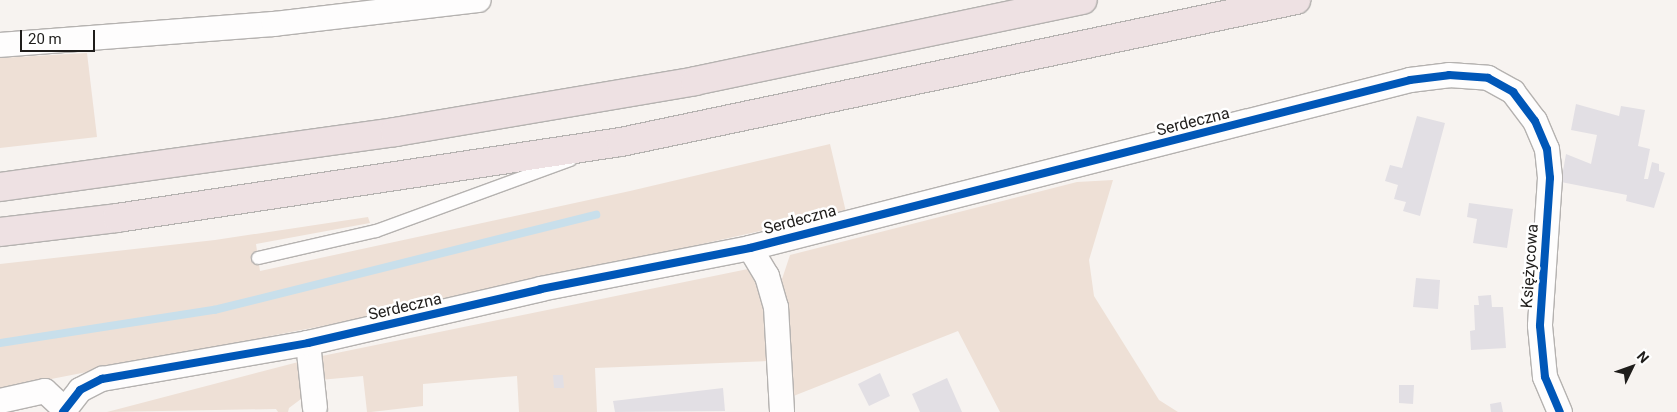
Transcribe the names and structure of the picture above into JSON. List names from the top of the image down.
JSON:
{
  "streets": {
    "street": ["Serdeczna", "Księżycowa"]
  },
  "crossings": [
    ["Serdeczna", "Księżycowa"]
  ],
  "scale_bar": "20 m",
  "north": "top right"
}
